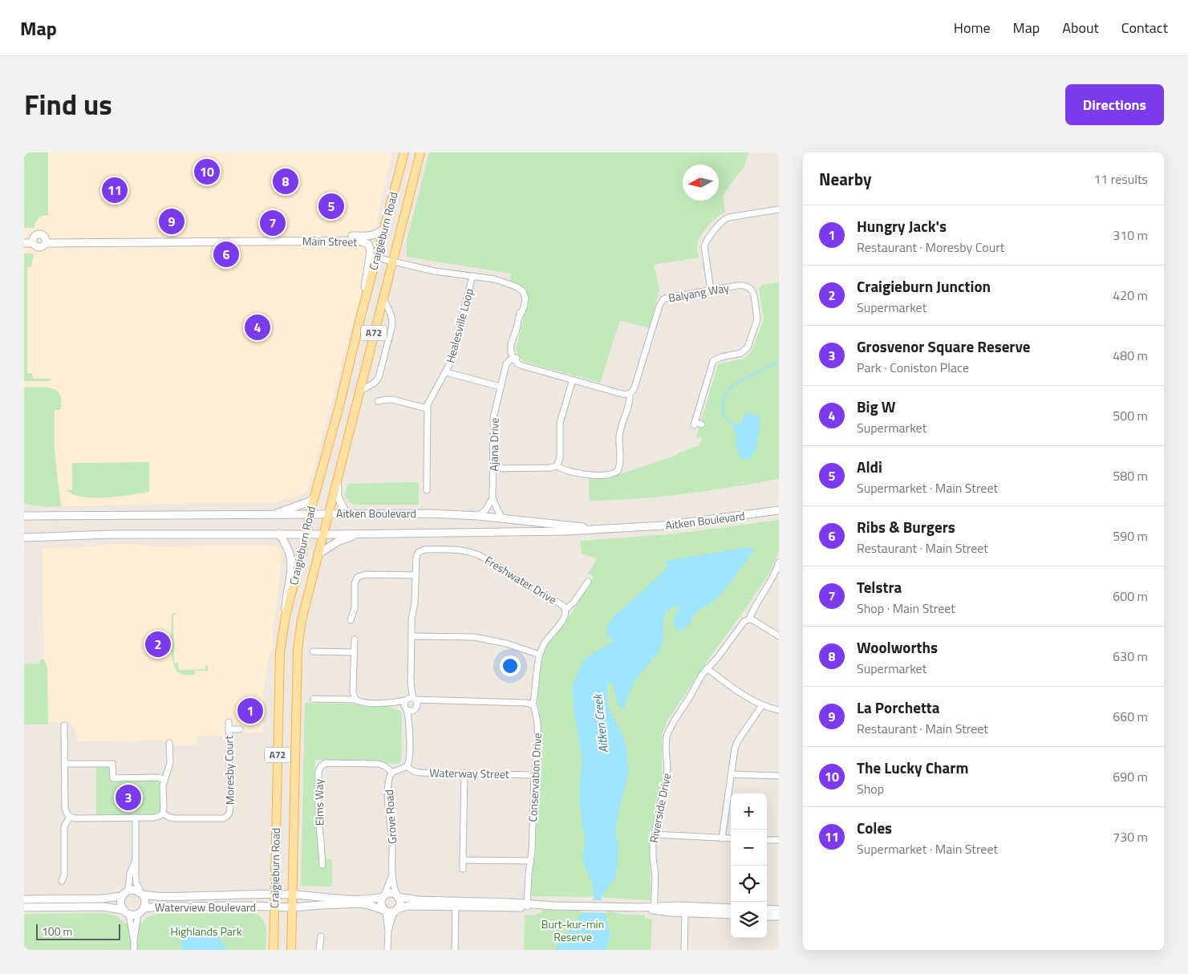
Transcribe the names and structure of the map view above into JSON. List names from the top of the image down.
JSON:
{
  "streets": {
    "main road": ["Craigieburn Road", "A72"],
    "street": [
      "Main Street",
      "Balyang Way",
      "Healesville Loop",
      "Ajana Drive",
      "Aitken Boulevard",
      "Freshwater Drive",
      "Moresby Court",
      "Waterway Street",
      "Conservation Drive",
      "Elms Way",
      "Riverside Drive",
      "Grove Road",
      "Waterview Boulevard"
    ]
  },
  "crossings": [
    ["Craigieburn Road", "Main Street"],
    ["Craigieburn Road", "Aitken Boulevard"],
    ["Craigieburn Road", "Waterview Boulevard"],
    ["Ajana Drive", "Aitken Boulevard"],
    ["Freshwater Drive", "Conservation Drive"],
    ["Waterway Street", "Conservation Drive"],
    ["Elms Way", "Grove Road"],
    ["Grove Road", "Waterview Boulevard"]
  ],
  "water": ["Aitken Creek"],
  "parks": ["Burt-kur-min Reserve", "Highlands Park"],
  "scale_bar": "100 m",
  "north": "left",
  "page": {
    "header": "Map",
    "nav": [
      "Home",
      "Map",
      "About",
      "Contact"
    ],
    "title": "Find us",
    "buttons": "Directions",
    "heading": ["Nearby", "11 results"],
    "pins": [
      "10",
      "8",
      "11",
      "5",
      "9",
      "7",
      "6",
      "4",
      "2",
      "1",
      "3"
    ],
    "list": [
      {
        "mark": "1",
        "name": "Hungry Jack's",
        "note": "Restaurant · Moresby Court",
        "value": "310 m"
      },
      {
        "mark": "2",
        "name": "Craigieburn Junction",
        "note": "Supermarket",
        "value": "420 m"
      },
      {
        "mark": "3",
        "name": "Grosvenor Square Reserve",
        "note": "Park · Coniston Place",
        "value": "480 m"
      },
      {
        "mark": "4",
        "name": "Big W",
        "note": "Supermarket",
        "value": "500 m"
      },
      {
        "mark": "5",
        "name": "Aldi",
        "note": "Supermarket · Main Street",
        "value": "580 m"
      },
      {
        "mark": "6",
        "name": "Ribs & Burgers",
        "note": "Restaurant · Main Street",
        "value": "590 m"
      },
      {
        "mark": "7",
        "name": "Telstra",
        "note": "Shop · Main Street",
        "value": "600 m"
      },
      {
        "mark": "8",
        "name": "Woolworths",
        "note": "Supermarket",
        "value": "630 m"
      },
      {
        "mark": "9",
        "name": "La Porchetta",
        "note": "Restaurant · Main Street",
        "value": "660 m"
      },
      {
        "mark": "10",
        "name": "The Lucky Charm",
        "note": "Shop",
        "value": "690 m"
      },
      {
        "mark": "11",
        "name": "Coles",
        "note": "Supermarket · Main Street",
        "value": "730 m"
      }
    ],
    "map_buttons": ["+", "−"],
    "scale": "100 m"
  }
}
